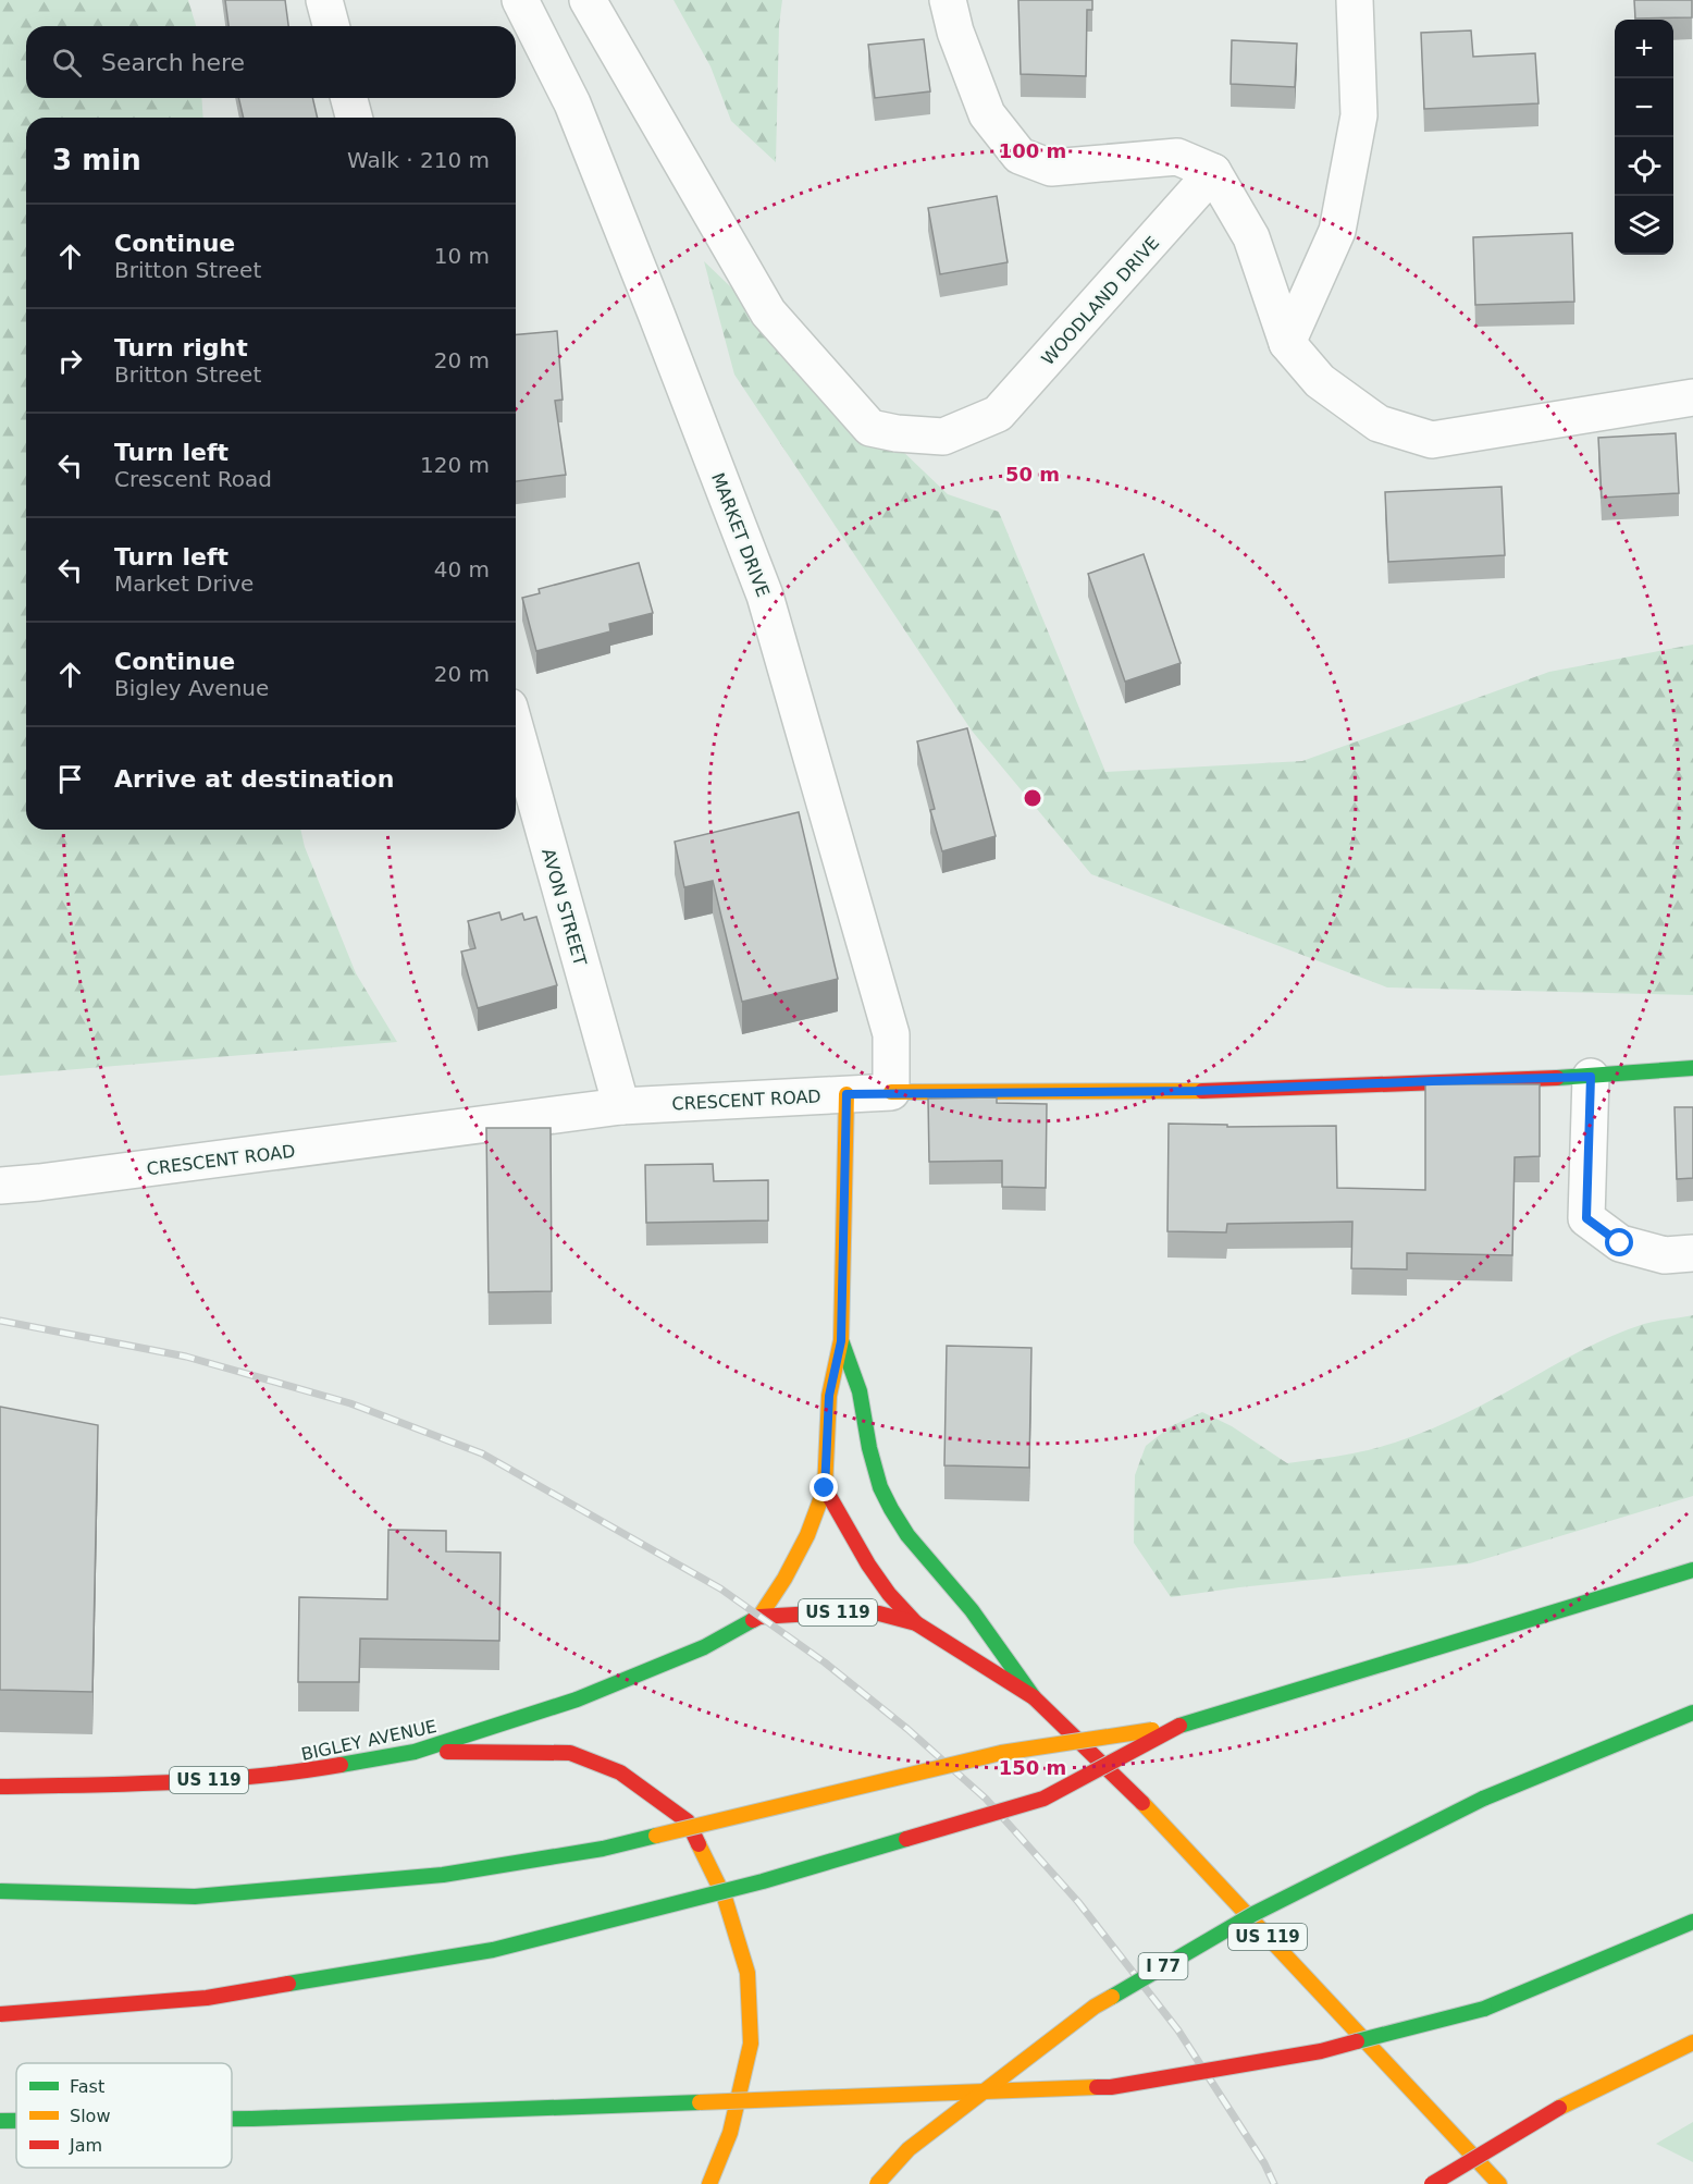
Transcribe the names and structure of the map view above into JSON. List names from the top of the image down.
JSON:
{
  "streets": {
    "main road": [
      "CRESCENT ROAD",
      "US 119",
      "BIGLEY AVENUE",
      "I 77"
    ],
    "street": ["WOODLAND DRIVE", "MARKET DRIVE", "AVON STREET"]
  },
  "crossings": [
    ["MARKET DRIVE", "CRESCENT ROAD"],
    ["AVON STREET", "CRESCENT ROAD"],
    ["US 119", "BIGLEY AVENUE"]
  ],
  "legend": ["Fast", "Slow", "Jam"],
  "page": {
    "map_buttons": ["+", "−"],
    "search": "Search here",
    "heading": ["3 min", "Walk · 210 m"],
    "list": [
      ["Continue", "Britton Street", "10 m"],
      ["Turn right", "Britton Street", "20 m"],
      ["Turn left", "Crescent Road", "120 m"],
      ["Turn left", "Market Drive", "40 m"],
      ["Continue", "Bigley Avenue", "20 m"],
      "Arrive at destination"
    ]
  },
  "rings": ["100 m", "50 m", "150 m"]
}
